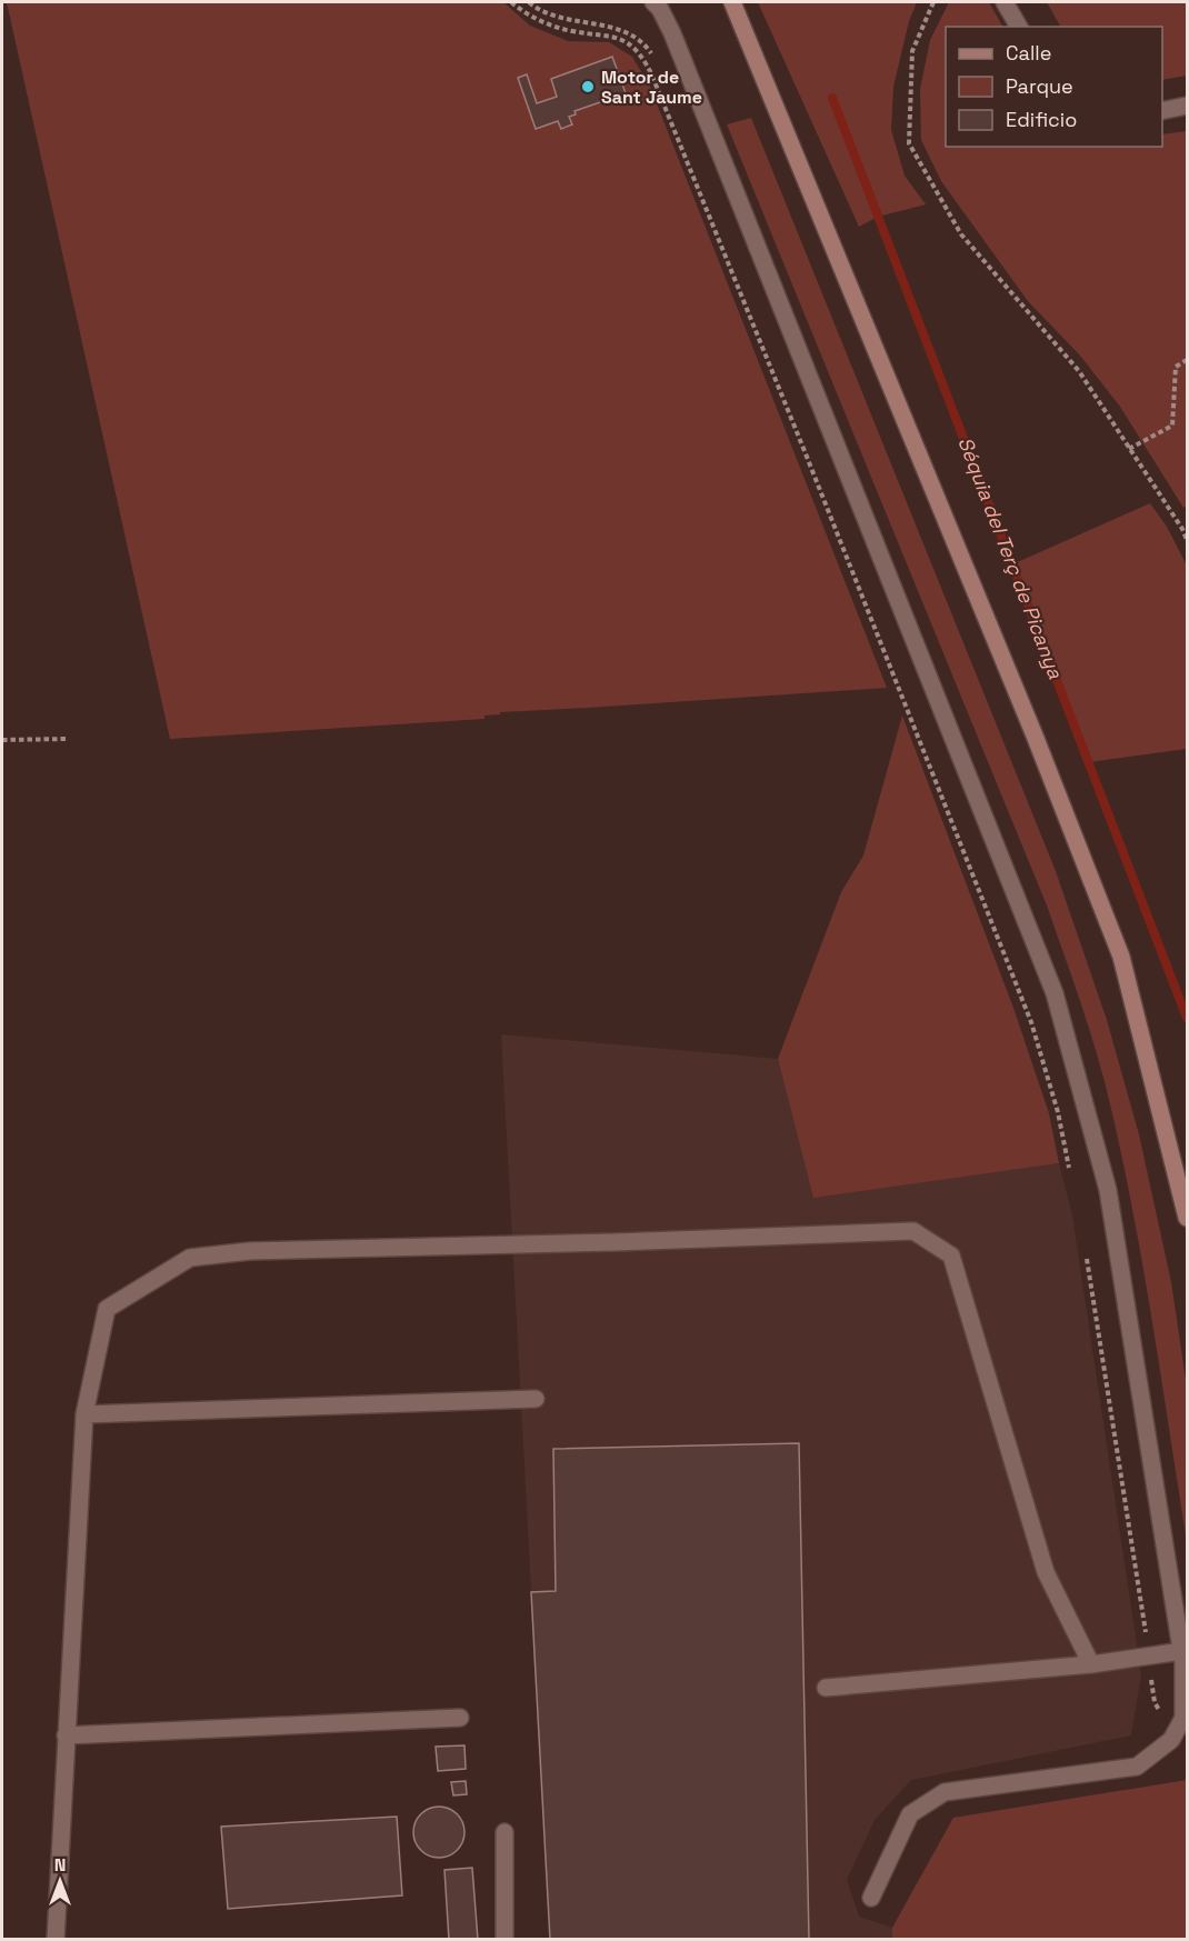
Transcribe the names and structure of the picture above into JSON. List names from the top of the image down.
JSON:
{
  "water": ["Séquia del Terç de Picanya"],
  "places": ["Motor de Sant Jaume"],
  "legend": ["Calle", "Parque", "Edificio"],
  "north": "top"
}
